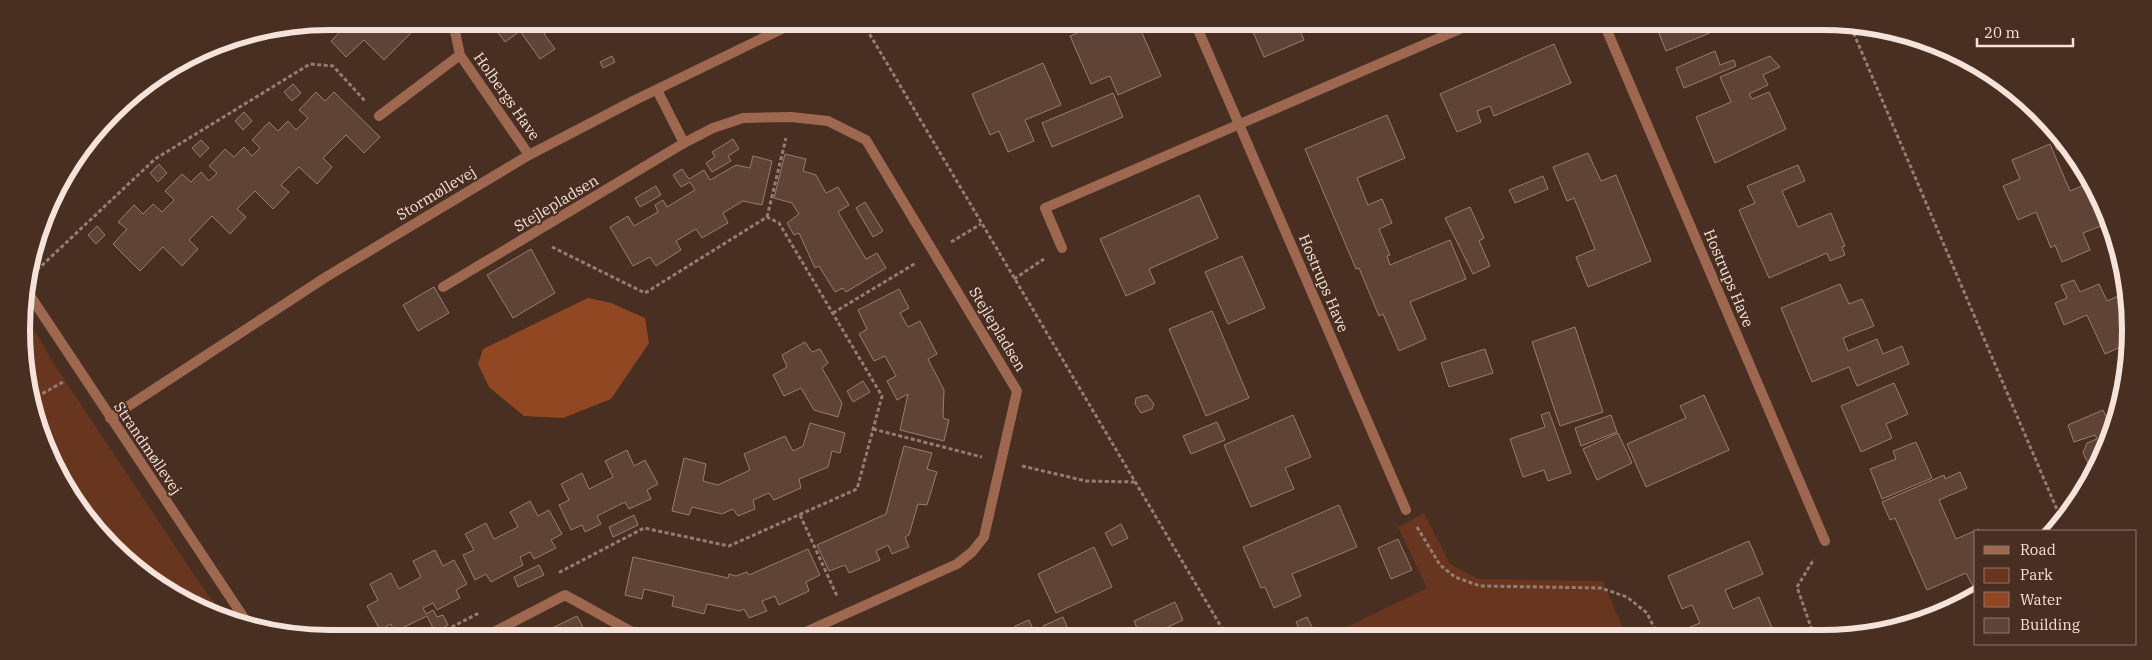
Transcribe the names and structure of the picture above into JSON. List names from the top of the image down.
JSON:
{
  "streets": {
    "street": [
      "Holbergs Have",
      "Stormøllevej",
      "Stejlepladsen",
      "Hostrups Have",
      "Strandmøllevej"
    ]
  },
  "crossings": [
    ["Holbergs Have", "Stormøllevej"],
    ["Stormøllevej", "Strandmøllevej"]
  ],
  "legend": [
    "Road",
    "Park",
    "Water",
    "Building"
  ],
  "scale_bar": "20 m"
}
